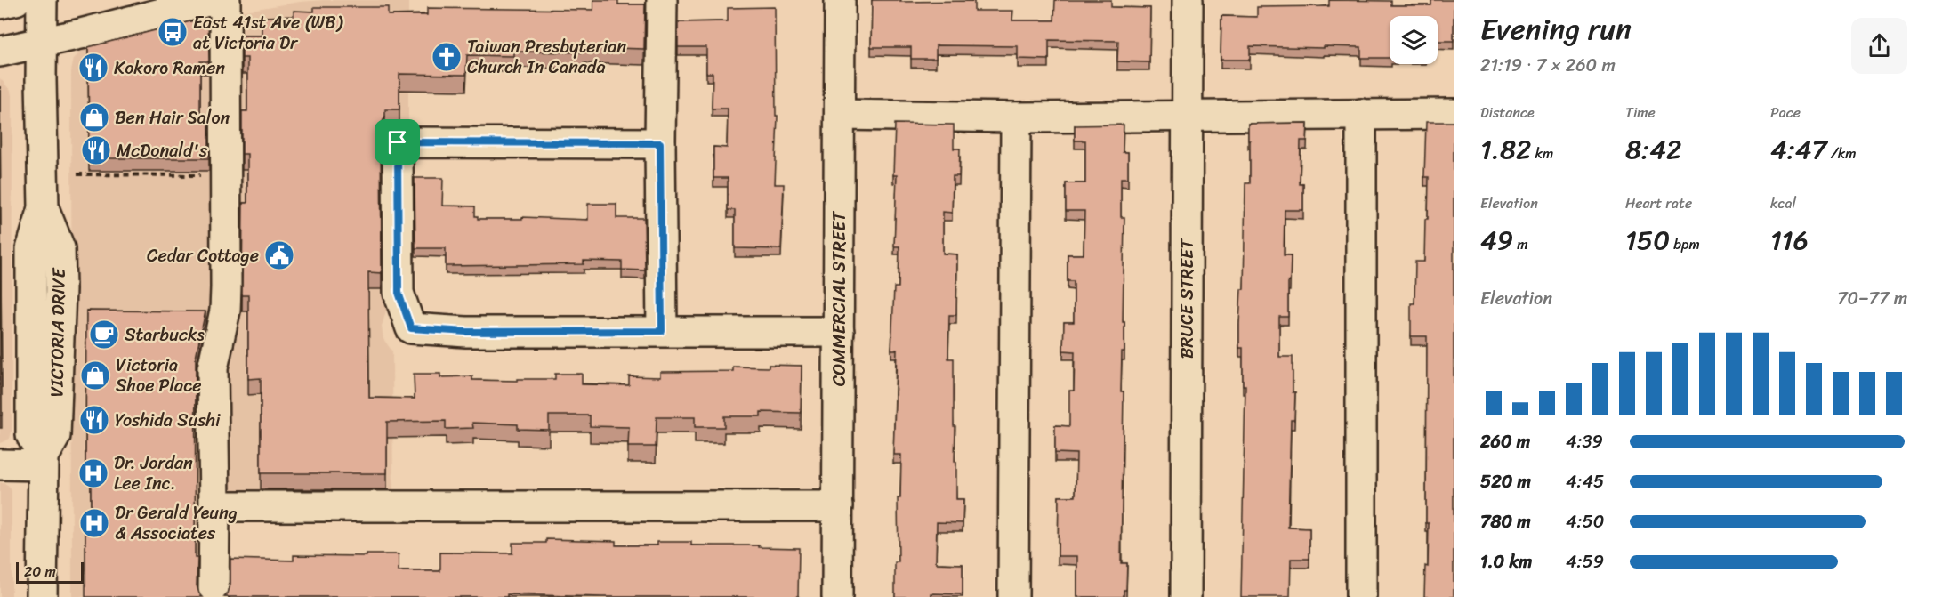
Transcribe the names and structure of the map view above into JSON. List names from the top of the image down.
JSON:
{
  "streets": {
    "street": ["COMMERCIAL STREET", "BRUCE STREET", "VICTORIA DRIVE"]
  },
  "places": {
    "bus stop": ["East 41st Ave (WB) at Victoria Dr"],
    "church": ["Taiwan Presbyterian Church In Canada"],
    "restaurant": ["Kokoro Ramen", "McDonald's", "Yoshida Sushi"],
    "shop": ["Ben Hair Salon", "Victoria Shoe Place"],
    "public building": ["Cedar Cottage"],
    "cafe": ["Starbucks"],
    "hospital": ["Dr. Jordan Lee Inc.", "Dr Gerald Yeung & Associates"]
  },
  "scale_bar": "20 m",
  "page": {
    "heading": ["Evening run", "21:19 · 7 × 260 m"],
    "stats": [
      ["Distance", "1.82 km"],
      ["Time", "8:42"],
      ["Pace", "4:47 /km"],
      ["Elevation", "49 m"],
      ["Heart rate", "150 bpm"],
      ["kcal", "116"]
    ],
    "chart": ["Elevation", "70–77 m"],
    "list": [
      {
        "name": "260 m",
        "note": "4:39"
      },
      {
        "name": "520 m",
        "note": "4:45"
      },
      {
        "name": "780 m",
        "note": "4:50"
      },
      {
        "name": "1.0 km",
        "note": "4:59"
      }
    ],
    "scale": "20 m"
  }
}
